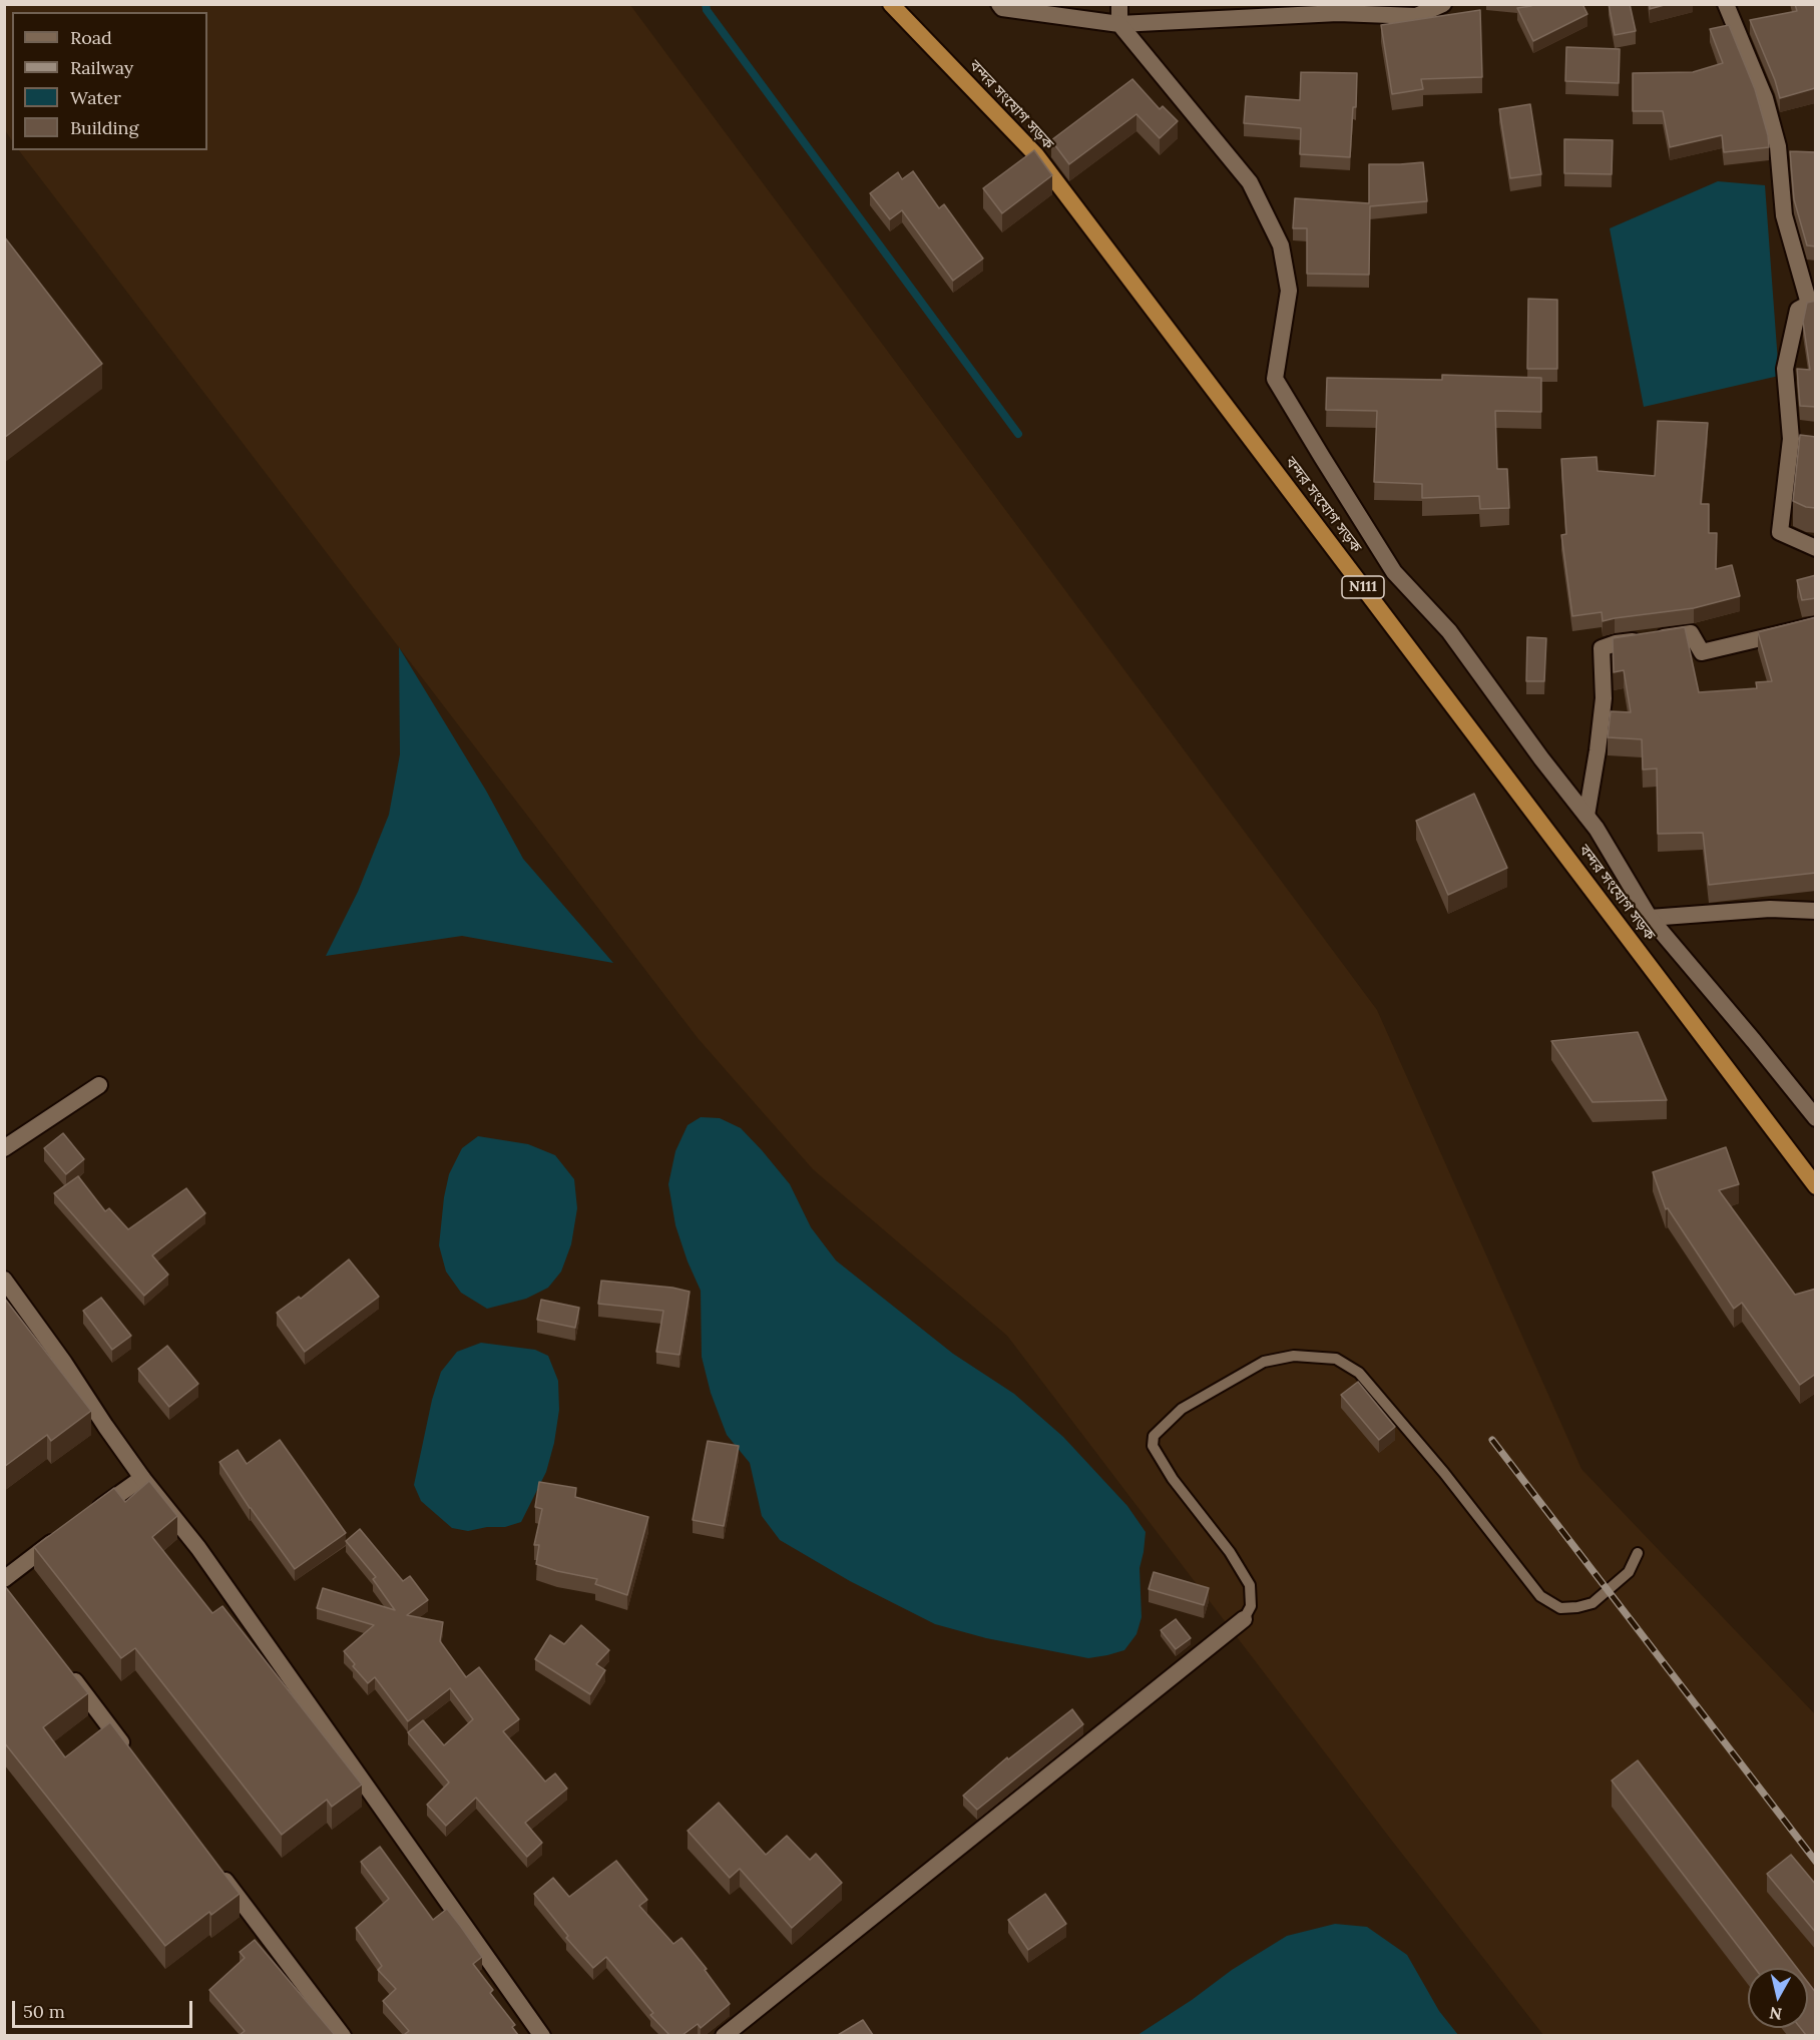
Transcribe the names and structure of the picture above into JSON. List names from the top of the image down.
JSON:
{
  "streets": {
    "highway": ["বন্দর সংযোগ সড়ক", "N111"]
  },
  "legend": [
    "Road",
    "Railway",
    "Water",
    "Building"
  ],
  "scale_bar": "50 m",
  "north": "bottom"
}
